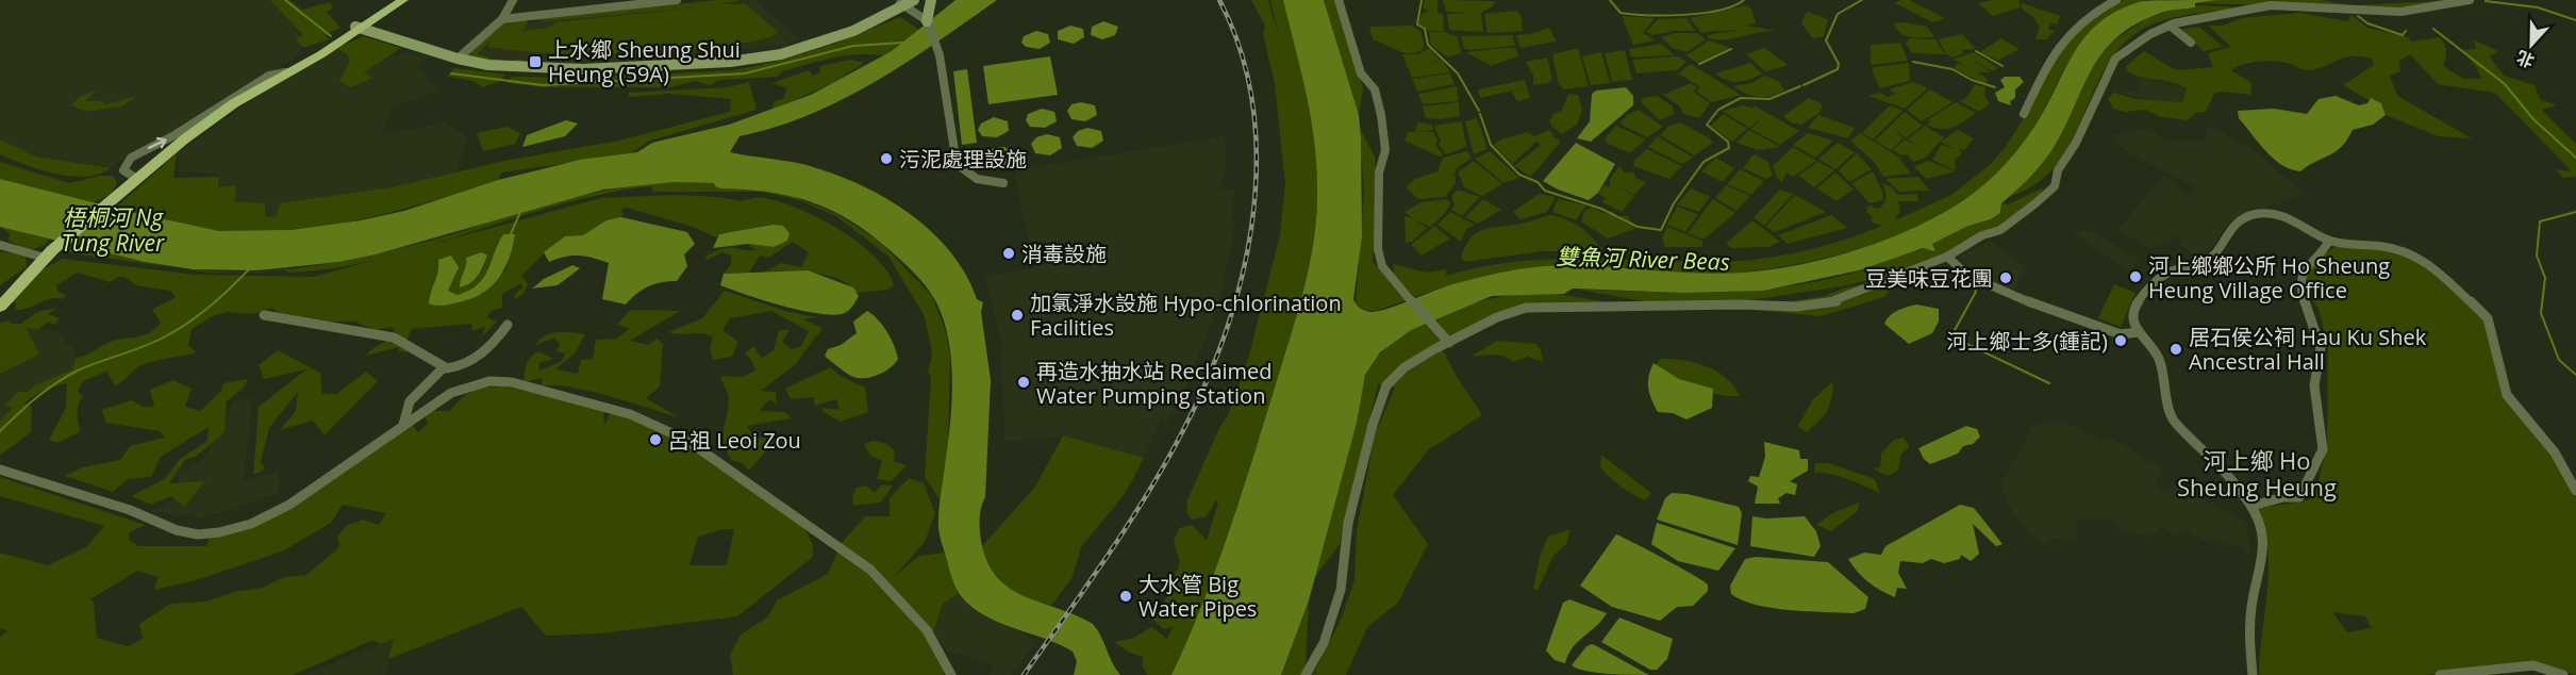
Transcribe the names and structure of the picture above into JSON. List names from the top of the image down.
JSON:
{
  "districts": ["河上鄉 Ho Sheung Heung"],
  "water": ["梧桐河 Ng Tung River", "雙魚河 River Beas"],
  "places": {
    "transit": ["上水鄉 Sheung Shui Heung (59A)"],
    "other": [
      "污泥處理設施",
      "消毒設施",
      "河上鄉鄉公所 Ho Sheung Heung Village Office",
      "豆美味豆花團",
      "加氯淨水設施 Hypo-chlorination Facilities",
      "河上鄉士多(鍾記)",
      "居石侯公祠 Hau Ku Shek Ancestral Hall",
      "再造水抽水站 Reclaimed Water Pumping Station",
      "呂祖 Leoi Zou",
      "大水管 Big Water Pipes"
    ]
  },
  "north": "bottom"
}
